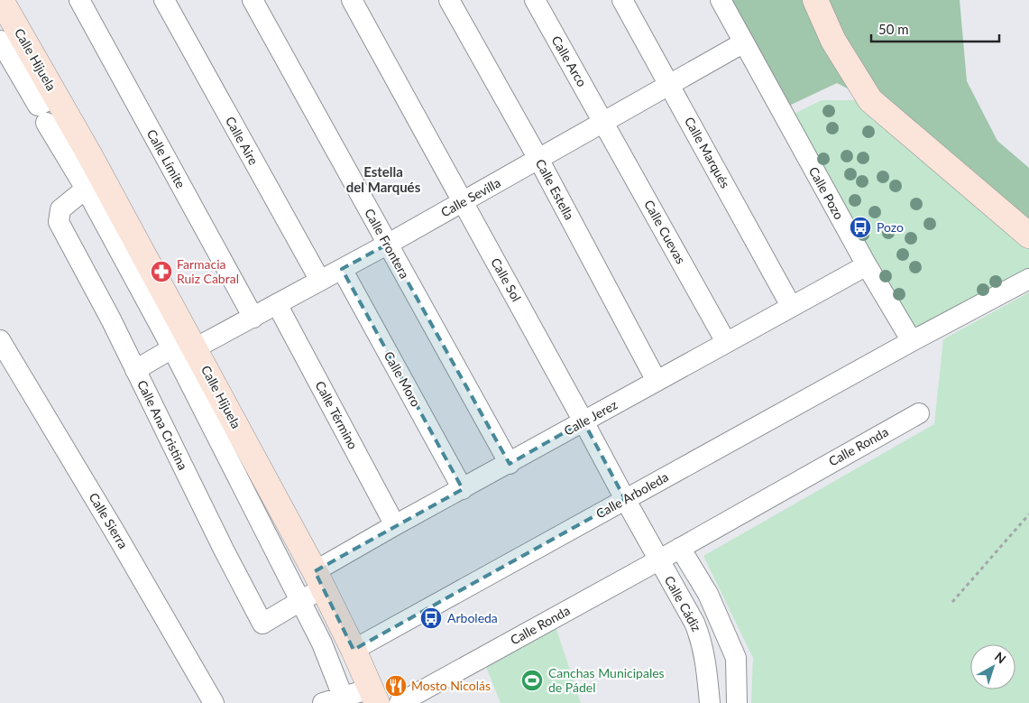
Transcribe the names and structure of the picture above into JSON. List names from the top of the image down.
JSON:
{
  "streets": {
    "street": [
      "Calle Hijuela",
      "Calle Arco",
      "Calle Aire",
      "Calle Marqués",
      "Calle Límite",
      "Calle Estella",
      "Calle Pozo",
      "Calle Sevilla",
      "Calle Cuevas",
      "Calle Frontera",
      "Calle Sol",
      "Calle Moro",
      "Calle Término",
      "Calle Jerez",
      "Calle Ana Cristina",
      "Calle Ronda",
      "Calle Arboleda",
      "Calle Sierra",
      "Calle Cádiz"
    ]
  },
  "crossings": [
    ["Calle Hijuela", "Calle Sevilla"],
    ["Calle Hijuela", "Calle Jerez"],
    ["Calle Hijuela", "Calle Ana Cristina"],
    ["Calle Hijuela", "Calle Arboleda"],
    ["Calle Arco", "Calle Sevilla"],
    ["Calle Arco", "Calle Cuevas"],
    ["Calle Aire", "Calle Sevilla"],
    ["Calle Marqués", "Calle Sevilla"],
    ["Calle Marqués", "Calle Jerez"],
    ["Calle Límite", "Calle Sevilla"],
    ["Calle Estella", "Calle Sevilla"],
    ["Calle Estella", "Calle Jerez"],
    ["Calle Pozo", "Calle Sevilla"],
    ["Calle Pozo", "Calle Jerez"],
    ["Calle Pozo", "Calle Arboleda"],
    ["Calle Sevilla", "Calle Cuevas"],
    ["Calle Sevilla", "Calle Frontera"],
    ["Calle Sevilla", "Calle Sol"],
    ["Calle Sevilla", "Calle Moro"],
    ["Calle Sevilla", "Calle Término"],
    ["Calle Sevilla", "Calle Ana Cristina"],
    ["Calle Cuevas", "Calle Jerez"],
    ["Calle Frontera", "Calle Jerez"],
    ["Calle Sol", "Calle Jerez"],
    ["Calle Sol", "Calle Ronda"],
    ["Calle Sol", "Calle Arboleda"],
    ["Calle Sol", "Calle Cádiz"],
    ["Calle Moro", "Calle Jerez"],
    ["Calle Término", "Calle Jerez"],
    ["Calle Jerez", "Calle Ana Cristina"],
    ["Calle Ronda", "Calle Cádiz"]
  ],
  "districts": ["Estella del Marqués"],
  "places": {
    "bus stop": ["Pozo", "Arboleda"],
    "pharmacy": ["Farmacia Ruiz Cabral"],
    "sports": ["Canchas Municipales de Pádel"],
    "restaurant": ["Mosto Nicolás"]
  },
  "scale_bar": "50 m",
  "north": "top right"
}
